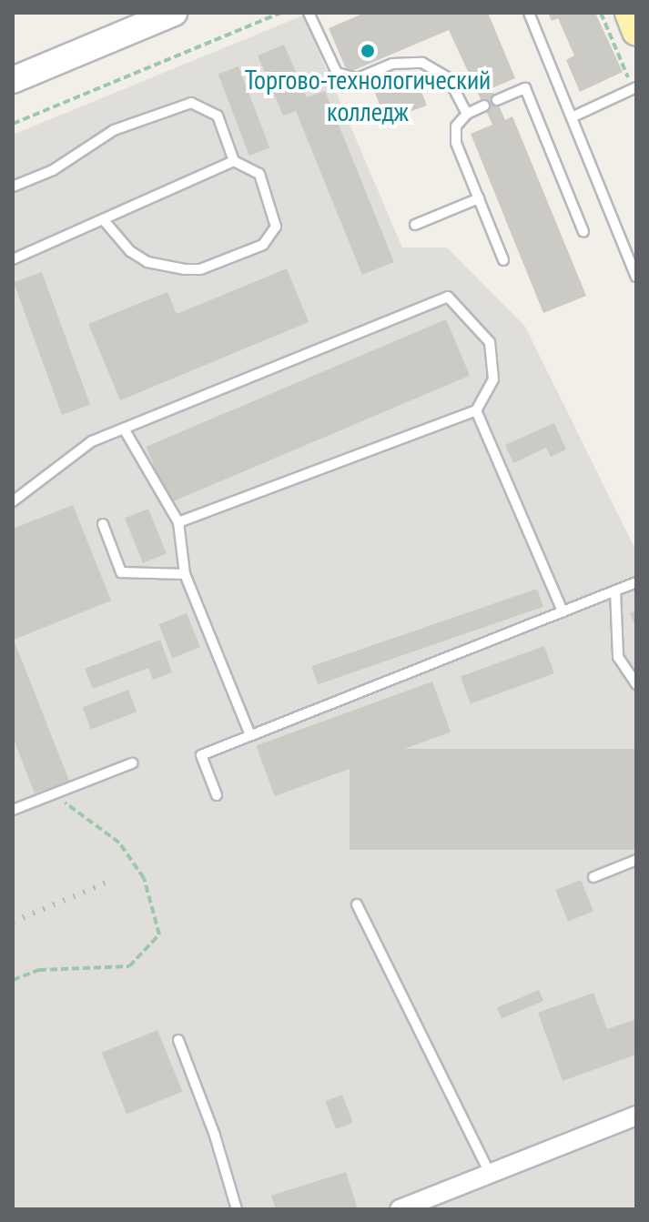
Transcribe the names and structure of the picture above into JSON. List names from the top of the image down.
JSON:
{
  "places": ["Торгово-технологический колледж"]
}
